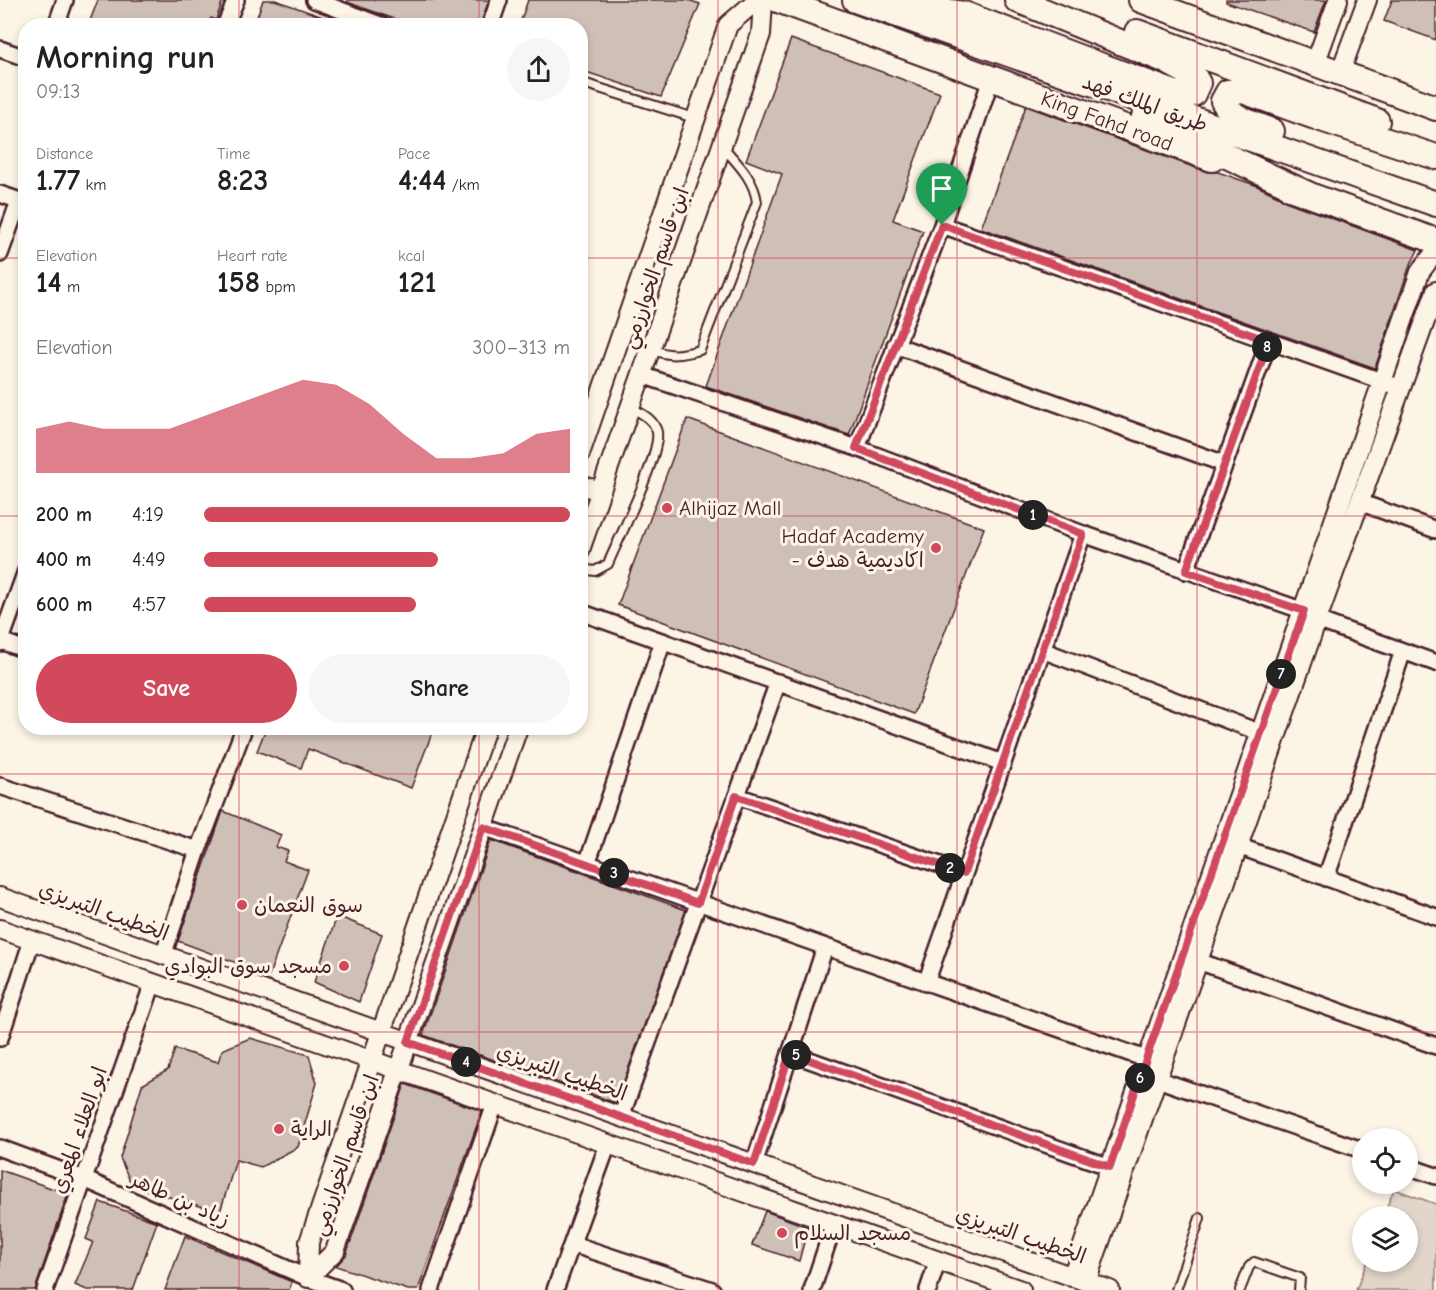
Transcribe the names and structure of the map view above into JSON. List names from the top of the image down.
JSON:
{
  "streets": {
    "main road": ["طريق الملك فهد", "King Fahd road"],
    "street": [
      "ابن قاسم الخوارزمي",
      "الخطيب التبريزي",
      "ابو العلاء المعري",
      "زياد بن طاهر"
    ]
  },
  "crossings": [
    ["ابن قاسم الخوارزمي", "الخطيب التبريزي"],
    ["ابن قاسم الخوارزمي", "زياد بن طاهر"],
    ["ابو العلاء المعري", "زياد بن طاهر"]
  ],
  "places": [
    "Alhijaz Mall",
    "Hadaf Academy - اكاديمية هدف",
    "سوق النعمان",
    "مسجد سوق البوادي",
    "الراية",
    "مسجد السلام"
  ],
  "page": {
    "heading": ["Morning run", "09:13"],
    "stats": [
      ["Distance", "1.77 km"],
      ["Time", "8:23"],
      ["Pace", "4:44 /km"],
      ["Elevation", "14 m"],
      ["Heart rate", "158 bpm"],
      ["kcal", "121"]
    ],
    "chart": ["Elevation", "300–313 m"],
    "pins": [
      "8",
      "1",
      "7",
      "2",
      "3",
      "5",
      "4",
      "6"
    ],
    "list": [
      {
        "name": "200 m",
        "note": "4:19"
      },
      {
        "name": "400 m",
        "note": "4:49"
      },
      {
        "name": "600 m",
        "note": "4:57"
      }
    ],
    "buttons": ["Save", "Share"]
  }
}
